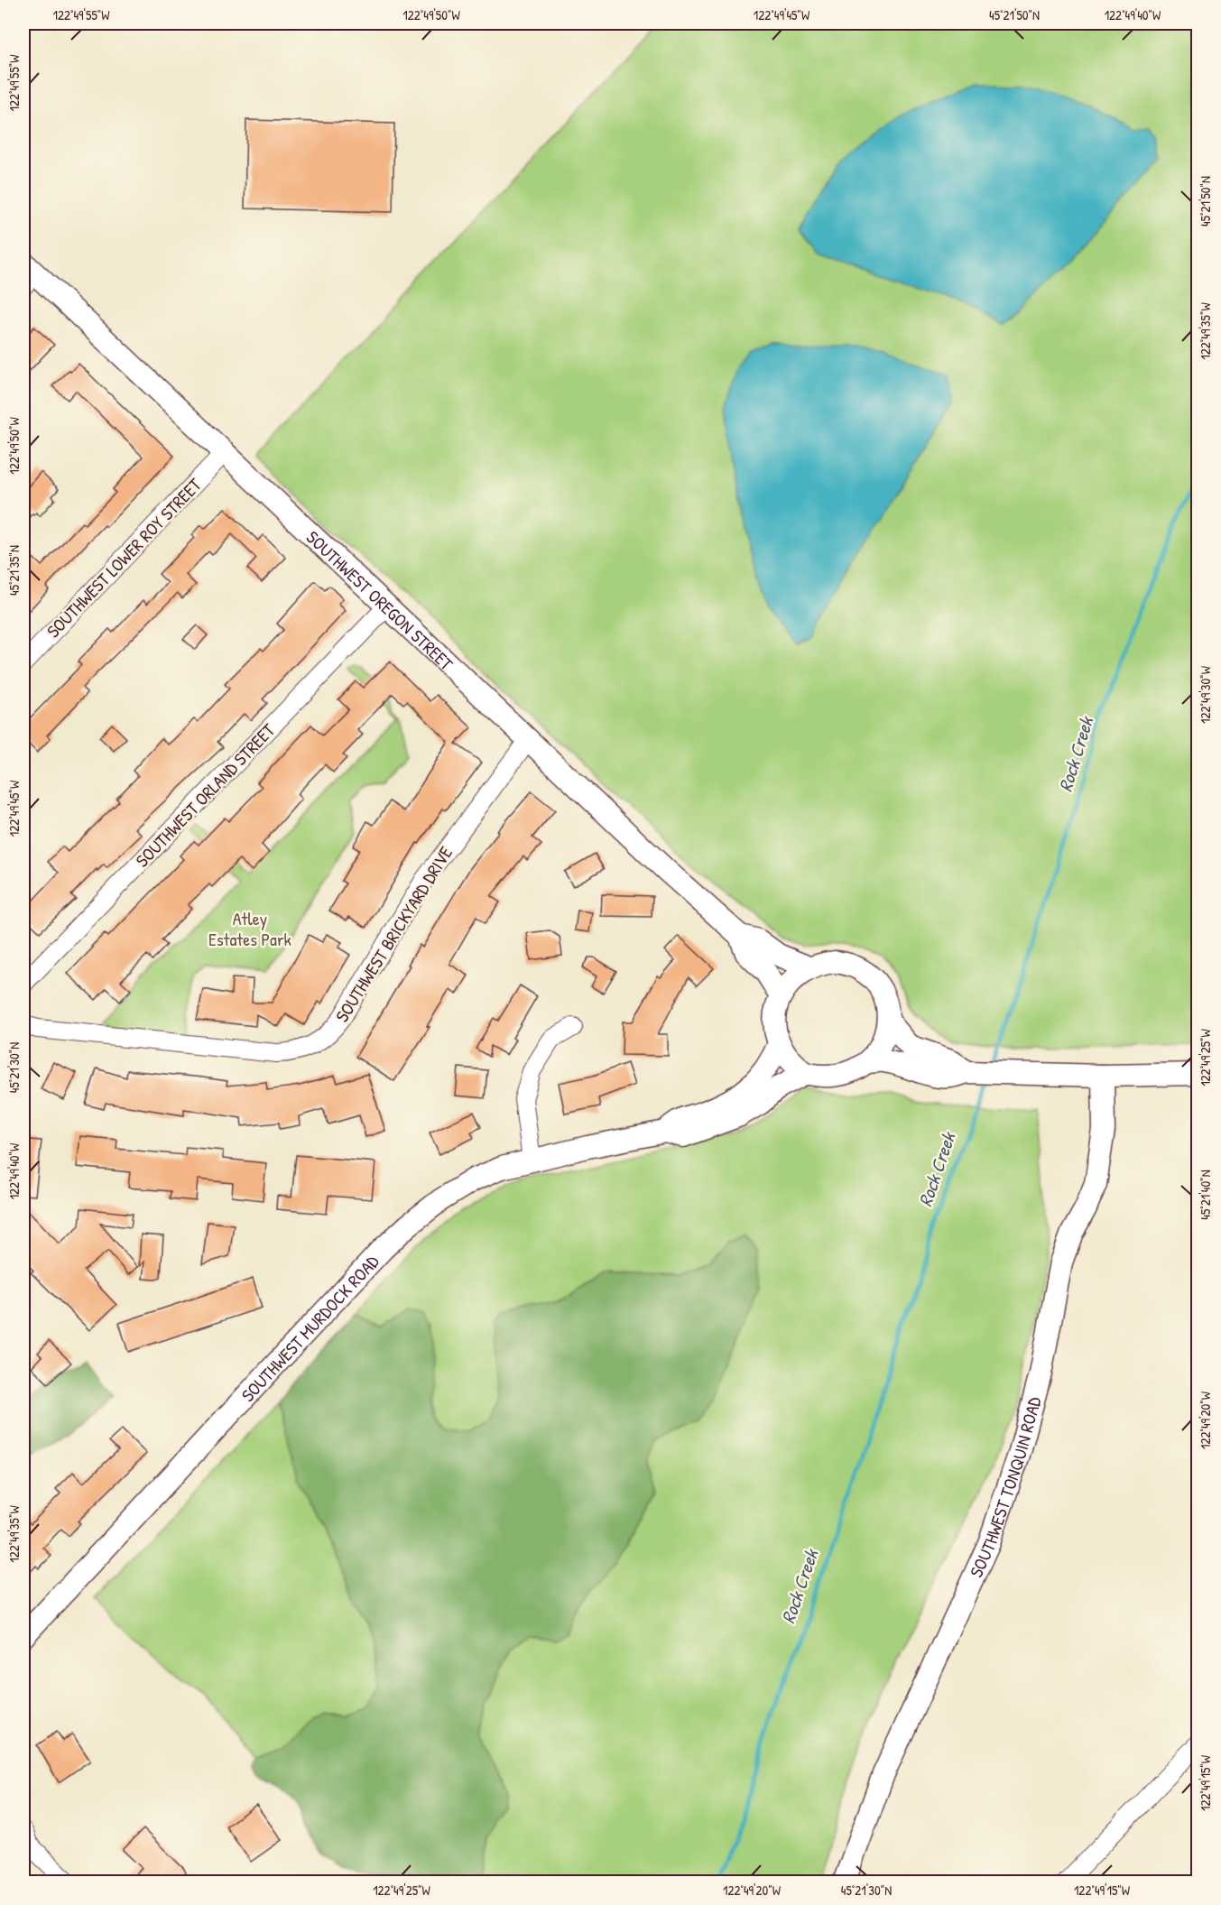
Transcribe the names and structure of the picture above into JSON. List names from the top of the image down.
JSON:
{
  "streets": {
    "main road": ["SOUTHWEST OREGON STREET", "SOUTHWEST MURDOCK ROAD", "SOUTHWEST TONQUIN ROAD"],
    "street": ["SOUTHWEST LOWER ROY STREET", "SOUTHWEST ORLAND STREET", "SOUTHWEST BRICKYARD DRIVE"]
  },
  "crossings": [
    ["SOUTHWEST LOWER ROY STREET", "SOUTHWEST OREGON STREET"],
    ["SOUTHWEST OREGON STREET", "SOUTHWEST ORLAND STREET"],
    ["SOUTHWEST OREGON STREET", "SOUTHWEST BRICKYARD DRIVE"],
    ["SOUTHWEST OREGON STREET", "SOUTHWEST MURDOCK ROAD"]
  ],
  "water": ["Rock Creek"],
  "parks": ["Atley Estates Park"],
  "coordinates": [
    "122°49'55\"W",
    "122°49'50\"W",
    "122°49'45\"W",
    "45°21'50\"N",
    "122°49'40\"W",
    "122°49'35\"W",
    "45°21'35\"N",
    "122°49'30\"W",
    "122°49'25\"W",
    "45°21'30\"N",
    "45°21'40\"N",
    "122°49'20\"W",
    "122°49'15\"W"
  ]
}
